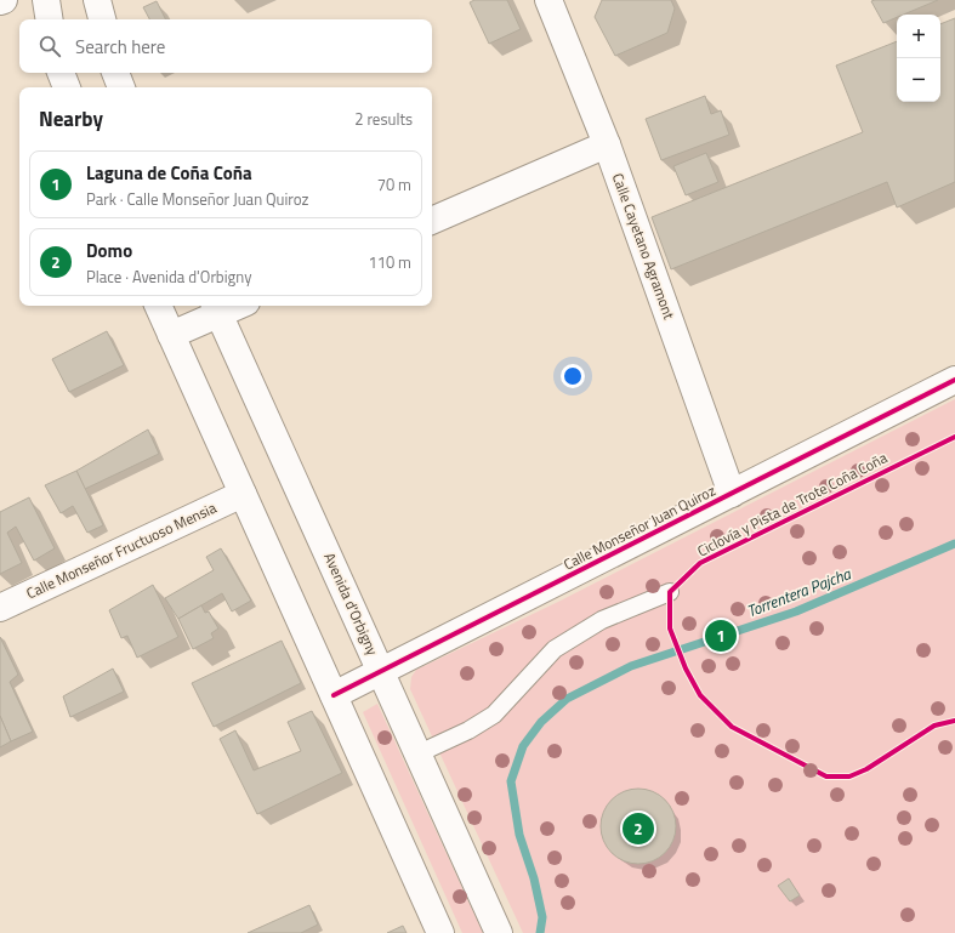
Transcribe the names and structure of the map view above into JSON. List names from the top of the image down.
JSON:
{
  "streets": {
    "street": [
      "Calle Cayetano Agramont",
      "Calle Monseñor Juan Quiroz",
      "Calle Monseñor Fructuoso Mensia",
      "Avenida d'Orbigny"
    ],
    "cycle path": ["Ciclovía y Pista de Trote Coña Coña"]
  },
  "crossings": [
    ["Calle Cayetano Agramont", "Calle Monseñor Juan Quiroz"],
    ["Calle Monseñor Juan Quiroz", "Avenida d'Orbigny"]
  ],
  "water": ["Torrentera Pajcha"],
  "page": {
    "map_buttons": ["+", "−"],
    "search": "Search here",
    "heading": ["Nearby", "2 results"],
    "list": [
      {
        "mark": "1",
        "name": "Laguna de Coña Coña",
        "note": "Park · Calle Monseñor Juan Quiroz",
        "value": "70 m"
      },
      {
        "mark": "2",
        "name": "Domo",
        "note": "Place · Avenida d'Orbigny",
        "value": "110 m"
      }
    ],
    "pins": ["1", "2"]
  }
}
